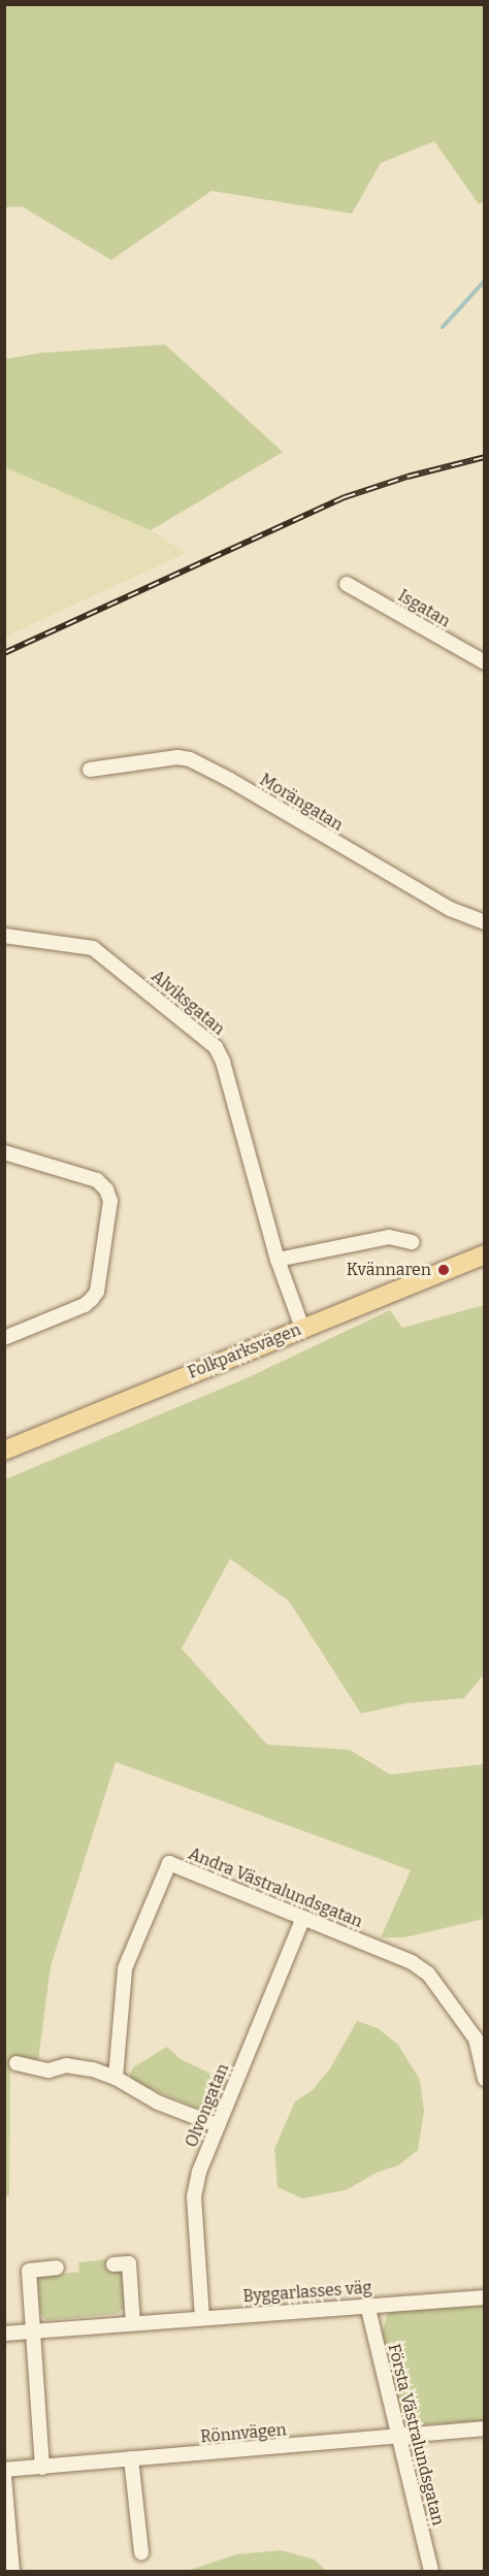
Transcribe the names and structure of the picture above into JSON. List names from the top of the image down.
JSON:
{
  "streets": {
    "main road": ["Folkparksvägen"],
    "street": [
      "Isgatan",
      "Morängatan",
      "Alviksgatan",
      "Andra Västralundsgatan",
      "Olvongatan",
      "Byggarlasses väg",
      "Rönnvägen",
      "Första Västralundsgatan"
    ]
  },
  "crossings": [
    ["Alviksgatan", "Folkparksvägen"],
    ["Andra Västralundsgatan", "Olvongatan"],
    ["Olvongatan", "Byggarlasses väg"],
    ["Byggarlasses väg", "Första Västralundsgatan"],
    ["Rönnvägen", "Första Västralundsgatan"]
  ],
  "places": ["Kvännaren"]
}
